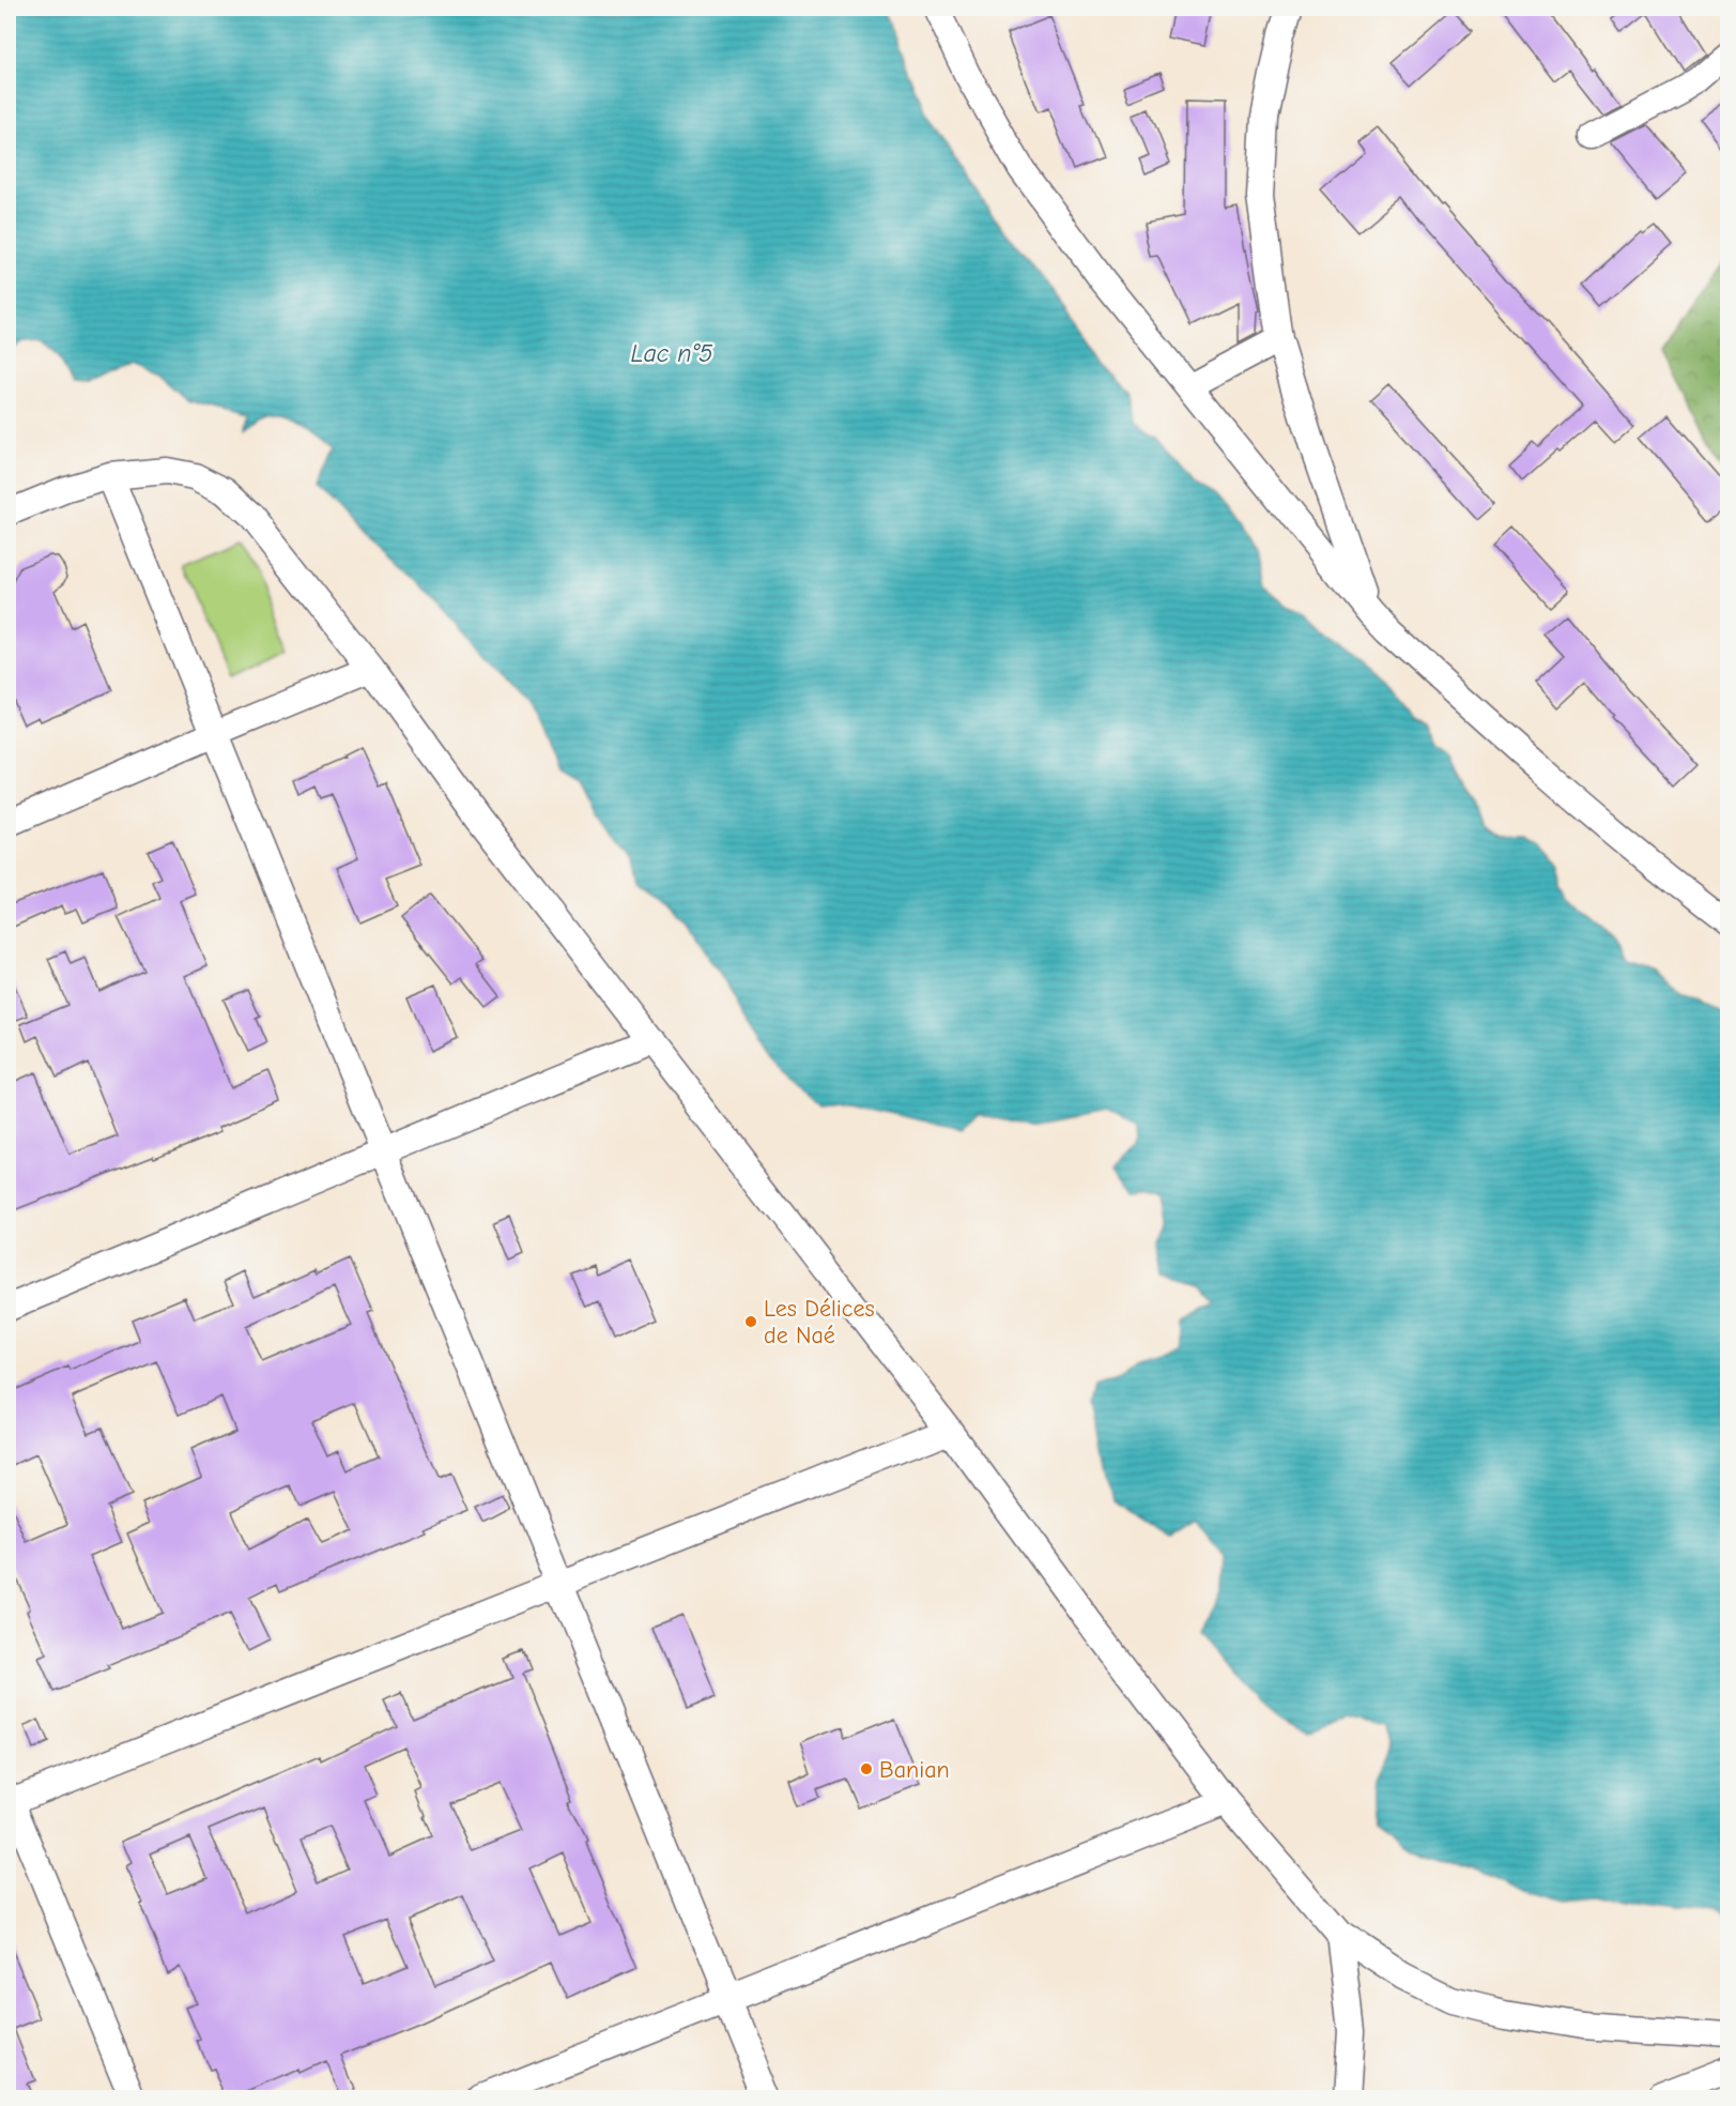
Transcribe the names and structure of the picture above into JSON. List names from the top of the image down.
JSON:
{
  "water": ["Lac n°5"],
  "places": ["Les Délices de Naé", "Banian"]
}
